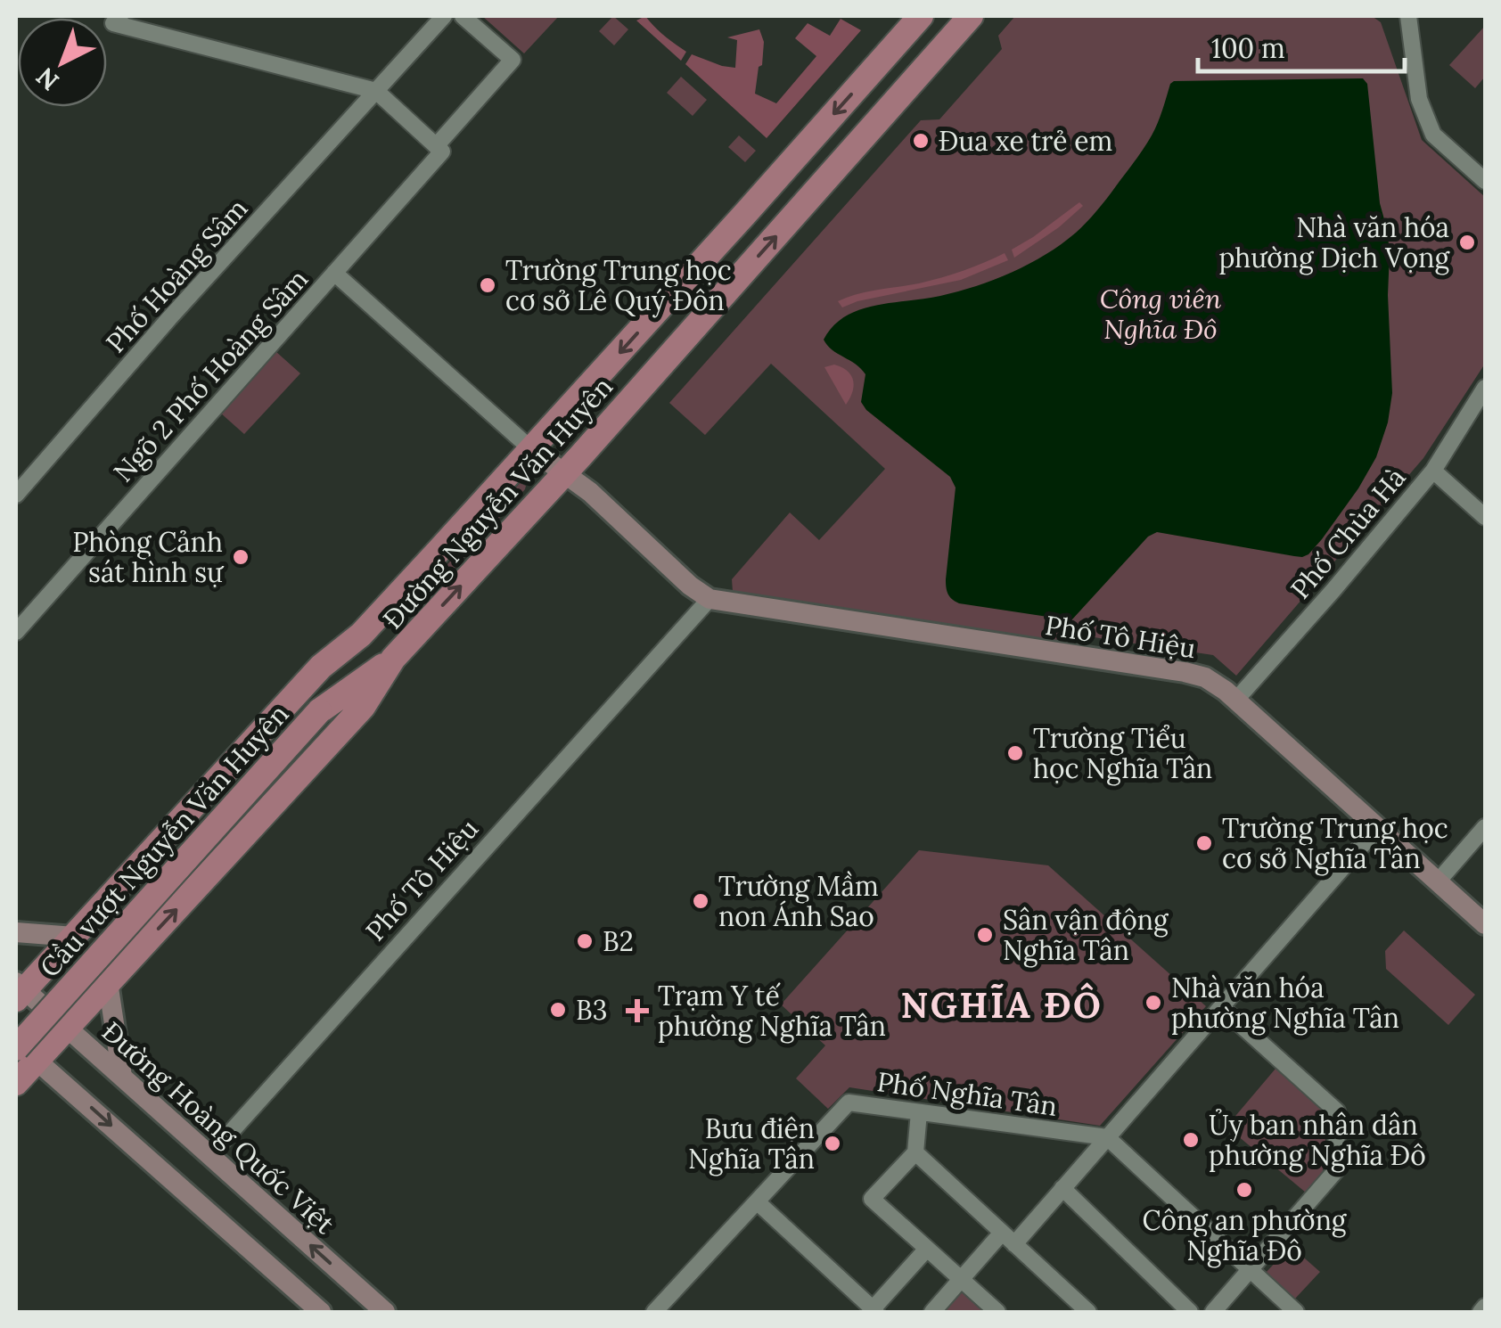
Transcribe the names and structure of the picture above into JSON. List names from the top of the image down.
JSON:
{
  "streets": {
    "main road": ["Đường Nguyễn Văn Huyên", "Cầu vượt Nguyễn Văn Huyên"],
    "street": [
      "Phố Hoàng Sâm",
      "Ngõ 2 Phố Hoàng Sâm",
      "Phố Chùa Hà",
      "Phố Tô Hiệu",
      "Phố Nghĩa Tân",
      "Đường Hoàng Quốc Việt"
    ]
  },
  "crossings": [
    ["Đường Nguyễn Văn Huyên", "Cầu vượt Nguyễn Văn Huyên"],
    ["Đường Nguyễn Văn Huyên", "Đường Hoàng Quốc Việt"],
    ["Phố Chùa Hà", "Phố Tô Hiệu"],
    ["Phố Tô Hiệu", "Đường Hoàng Quốc Việt"]
  ],
  "districts": ["NGHĨA ĐÔ"],
  "parks": ["Công viên Nghĩa Đô"],
  "places": {
    "other": [
      "Đua xe trẻ em",
      "Nhà văn hóa phường Dịch Vọng",
      "Trường Trung học cơ sở Lê Quý Đôn",
      "Phòng Cảnh sát hình sự",
      "Trường Tiểu học Nghĩa Tân",
      "Trường Trung học cơ sở Nghĩa Tân",
      "Trường Mầm non Ánh Sao",
      "Sân vận động Nghĩa Tân",
      "B2",
      "Nhà văn hóa phường Nghĩa Tân",
      "B3",
      "Ủy ban nhân dân phường Nghĩa Đô",
      "Bưu điện Nghĩa Tân",
      "Công an phường Nghĩa Đô"
    ],
    "health": ["Trạm Y tế phường Nghĩa Tân"]
  },
  "scale_bar": "100 m",
  "north": "bottom left"
}
